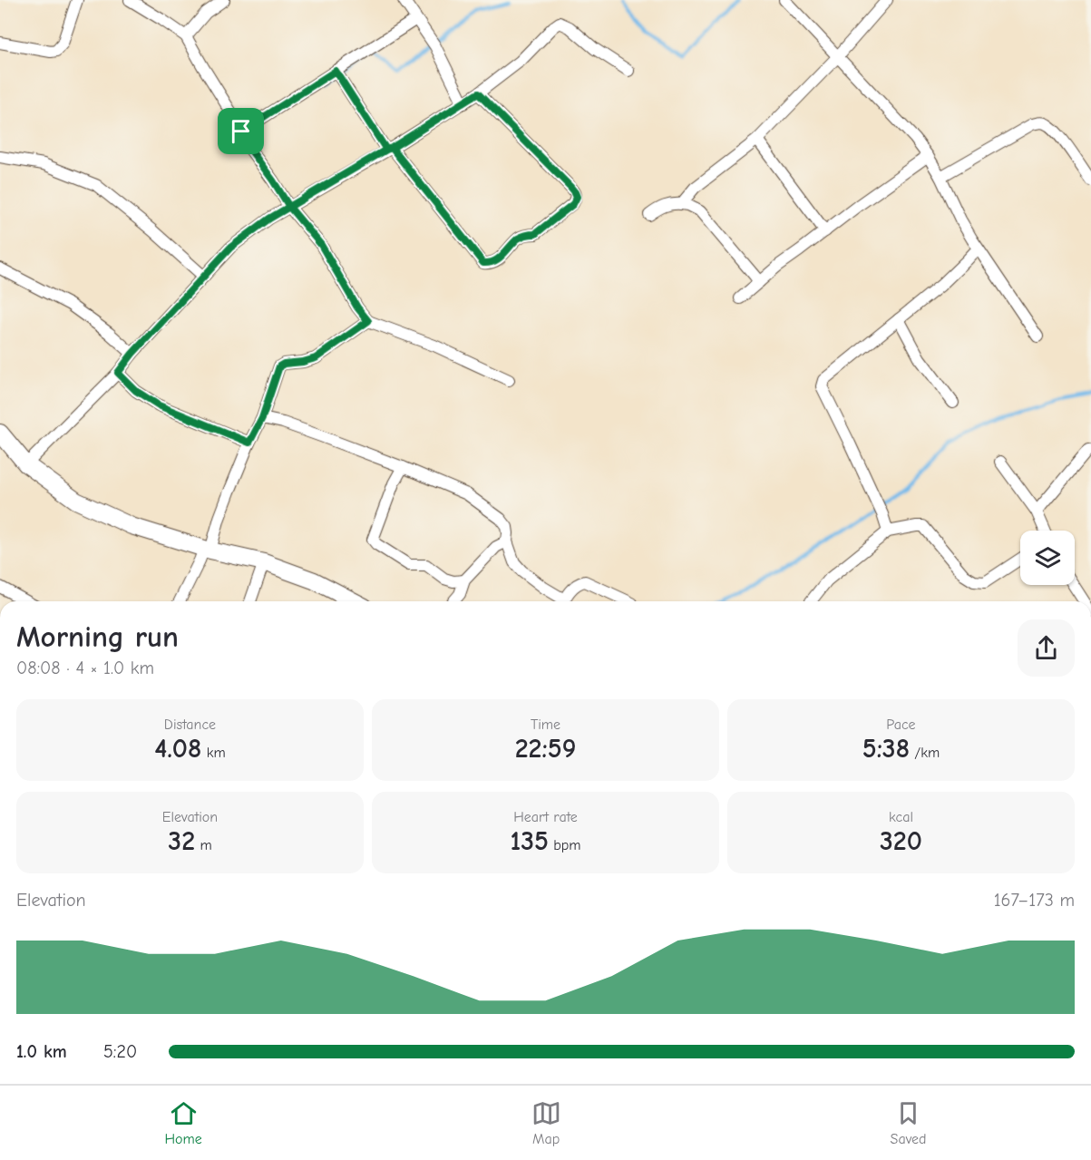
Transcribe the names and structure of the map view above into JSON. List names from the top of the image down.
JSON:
{
  "page": {
    "heading": ["Morning run", "08:08 · 4 × 1.0 km"],
    "stats": [
      ["Distance", "4.08 km"],
      ["Time", "22:59"],
      ["Pace", "5:38 /km"],
      ["Elevation", "32 m"],
      ["Heart rate", "135 bpm"],
      ["kcal", "320"]
    ],
    "chart": ["Elevation", "167–173 m"],
    "list": [
      {
        "name": "1.0 km",
        "note": "5:20"
      }
    ],
    "tabs": ["Home", "Map", "Saved"]
  }
}
